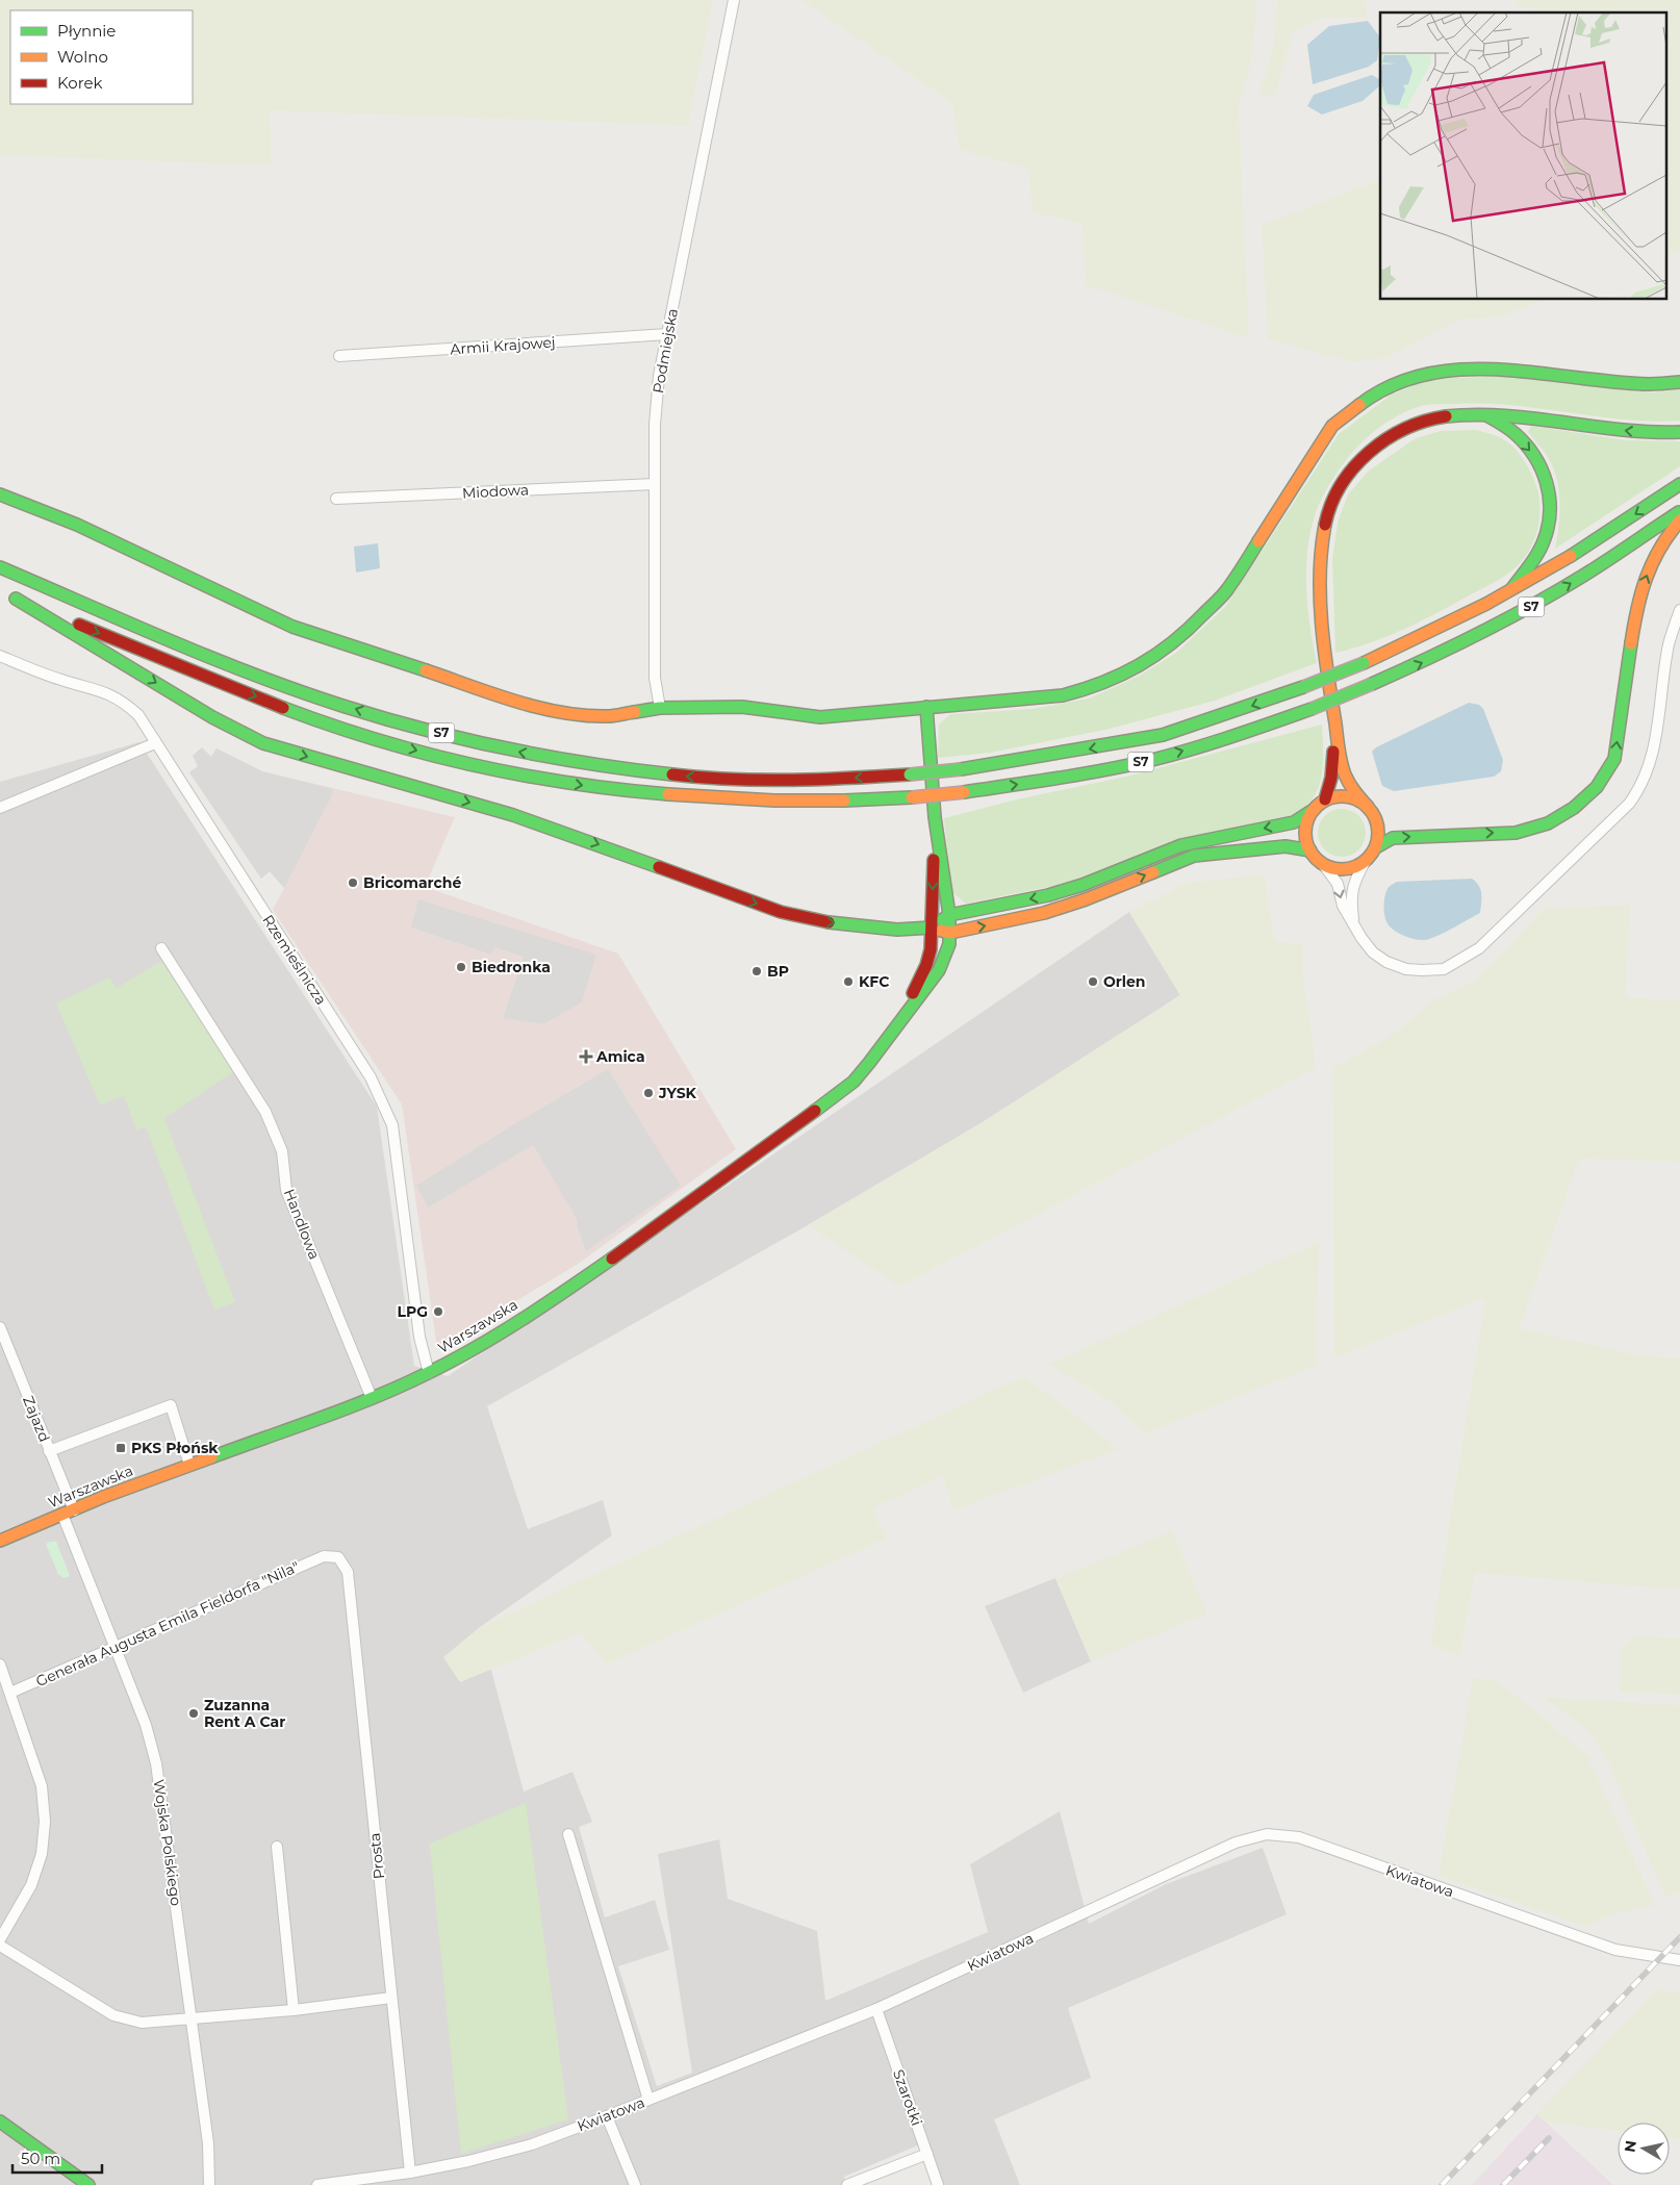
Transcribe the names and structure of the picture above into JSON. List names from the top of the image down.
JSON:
{
  "streets": {
    "main road": ["S7", "Warszawska"],
    "street": [
      "Armii Krajowej",
      "Podmiejska",
      "Miodowa",
      "Rzemieślnicza",
      "Handlowa",
      "Zajazd",
      "Generała Augusta Emila Fieldorfa \"Nila\"",
      "Wojska Polskiego",
      "Prosta",
      "Kwiatowa",
      "Szarotki"
    ]
  },
  "crossings": [
    ["Armii Krajowej", "Podmiejska"],
    ["Podmiejska", "Miodowa"],
    ["Rzemieślnicza", "Warszawska"],
    ["Handlowa", "Warszawska"],
    ["Warszawska", "Zajazd"],
    ["Warszawska", "Wojska Polskiego"],
    ["Zajazd", "Wojska Polskiego"],
    ["Generała Augusta Emila Fieldorfa \"Nila\"", "Wojska Polskiego"],
    ["Generała Augusta Emila Fieldorfa \"Nila\"", "Prosta"],
    ["Prosta", "Kwiatowa"],
    ["Kwiatowa", "Szarotki"]
  ],
  "places": {
    "other": [
      "Bricomarché",
      "Biedronka",
      "BP",
      "KFC",
      "Orlen",
      "JYSK",
      "LPG",
      "Zuzanna Rent A Car"
    ],
    "health": ["Amica"],
    "transit": ["PKS Płońsk"]
  },
  "legend": ["Płynnie", "Wolno", "Korek"],
  "scale_bar": "50 m",
  "north": "left"
}
